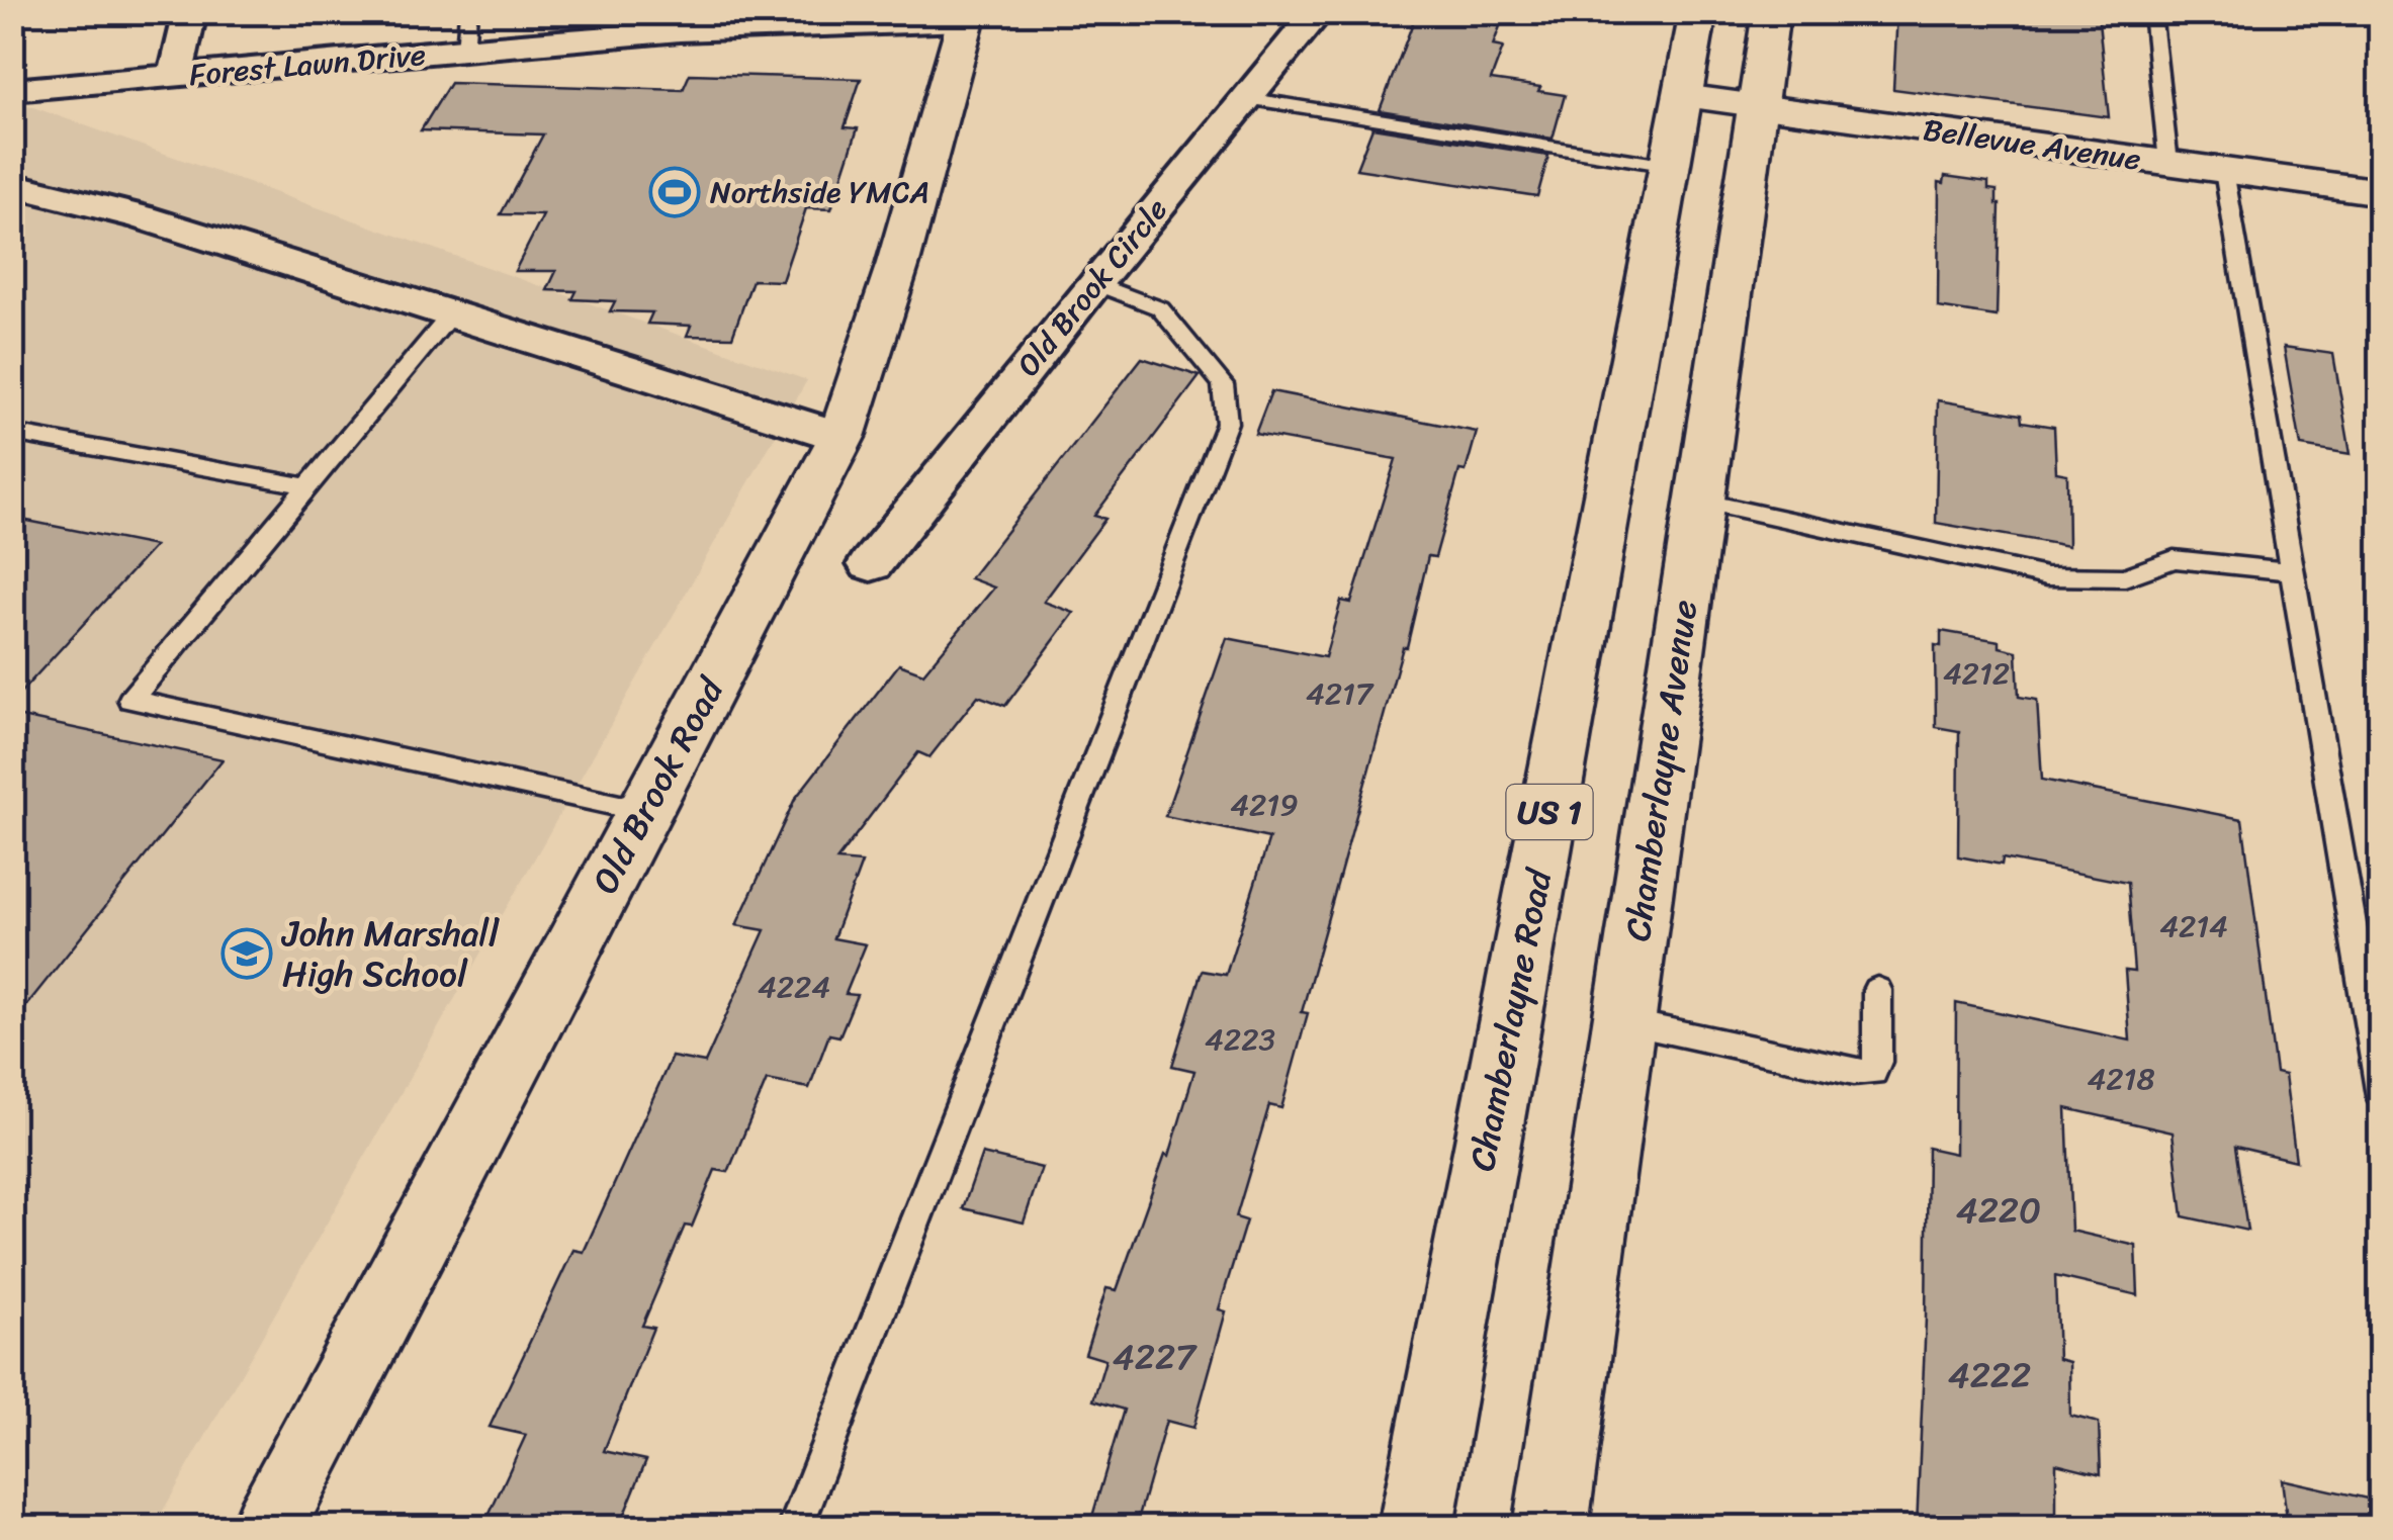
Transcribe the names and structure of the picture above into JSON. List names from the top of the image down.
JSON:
{
  "streets": {
    "main road": [
      "Bellevue Avenue",
      "Chamberlayne Avenue",
      "Old Brook Road",
      "US 1",
      "Chamberlayne Road"
    ],
    "street": ["Forest Lawn Drive", "Old Brook Circle"]
  },
  "crossings": [
    ["Forest Lawn Drive", "Old Brook Road"],
    ["Bellevue Avenue", "Chamberlayne Avenue"],
    ["Bellevue Avenue", "US 1"],
    ["Bellevue Avenue", "Chamberlayne Road"],
    ["US 1", "Chamberlayne Road"]
  ],
  "places": {
    "sports": ["Northside YMCA"],
    "school or university": ["John Marshall High School"]
  },
  "house_numbers": [
    "4212",
    "4217",
    "4219",
    "4214",
    "4224",
    "4223",
    "4218",
    "4220",
    "4227",
    "4222"
  ]
}
